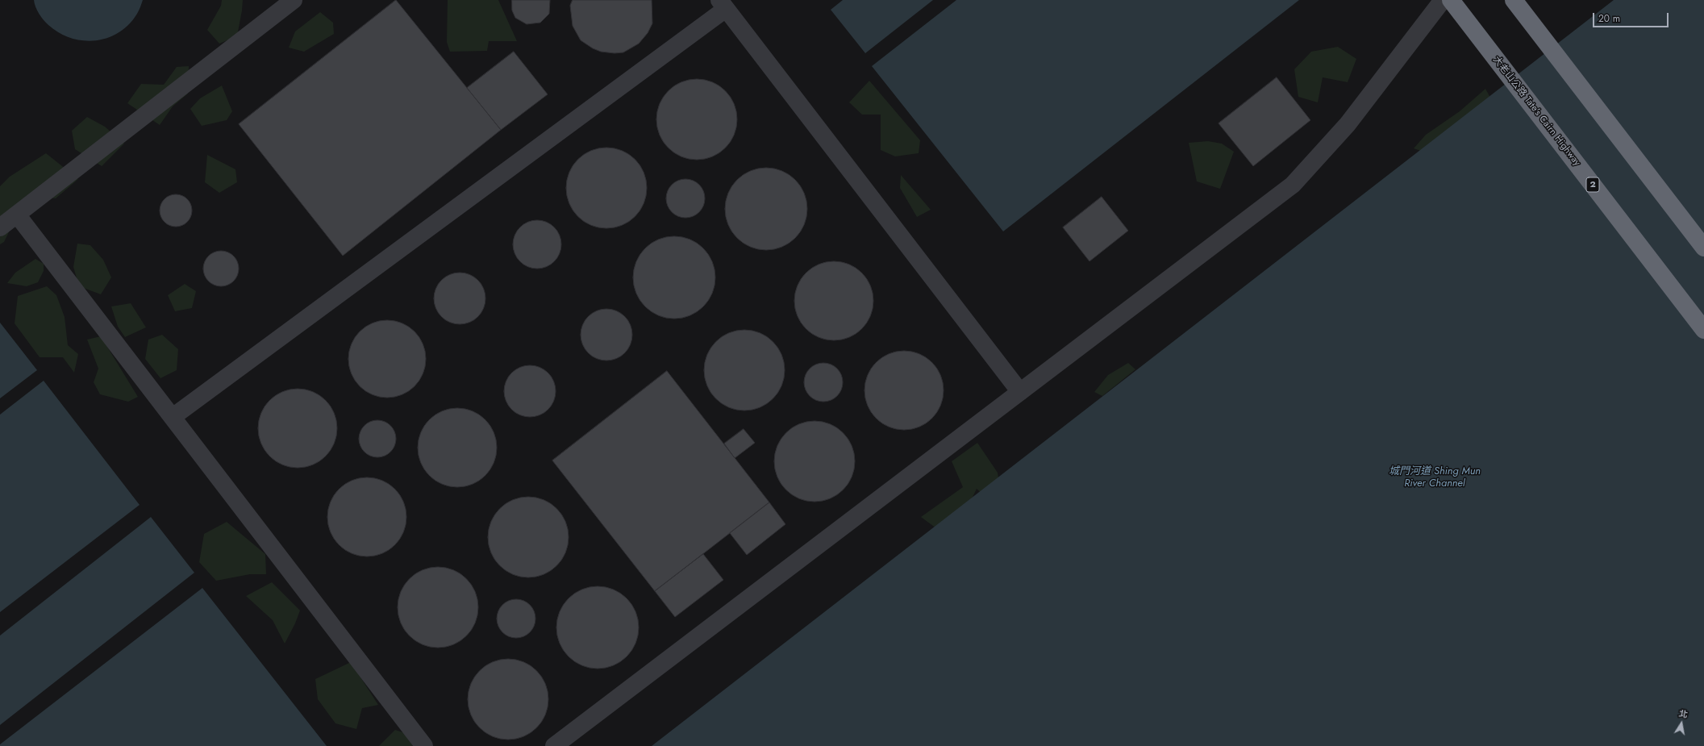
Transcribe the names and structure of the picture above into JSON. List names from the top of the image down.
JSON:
{
  "streets": {
    "highway": ["大老山公路 Tate's Cairn Highway", "2"]
  },
  "water": ["城門河道 Shing Mun River Channel"],
  "scale_bar": "20 m",
  "north": "top"
}
